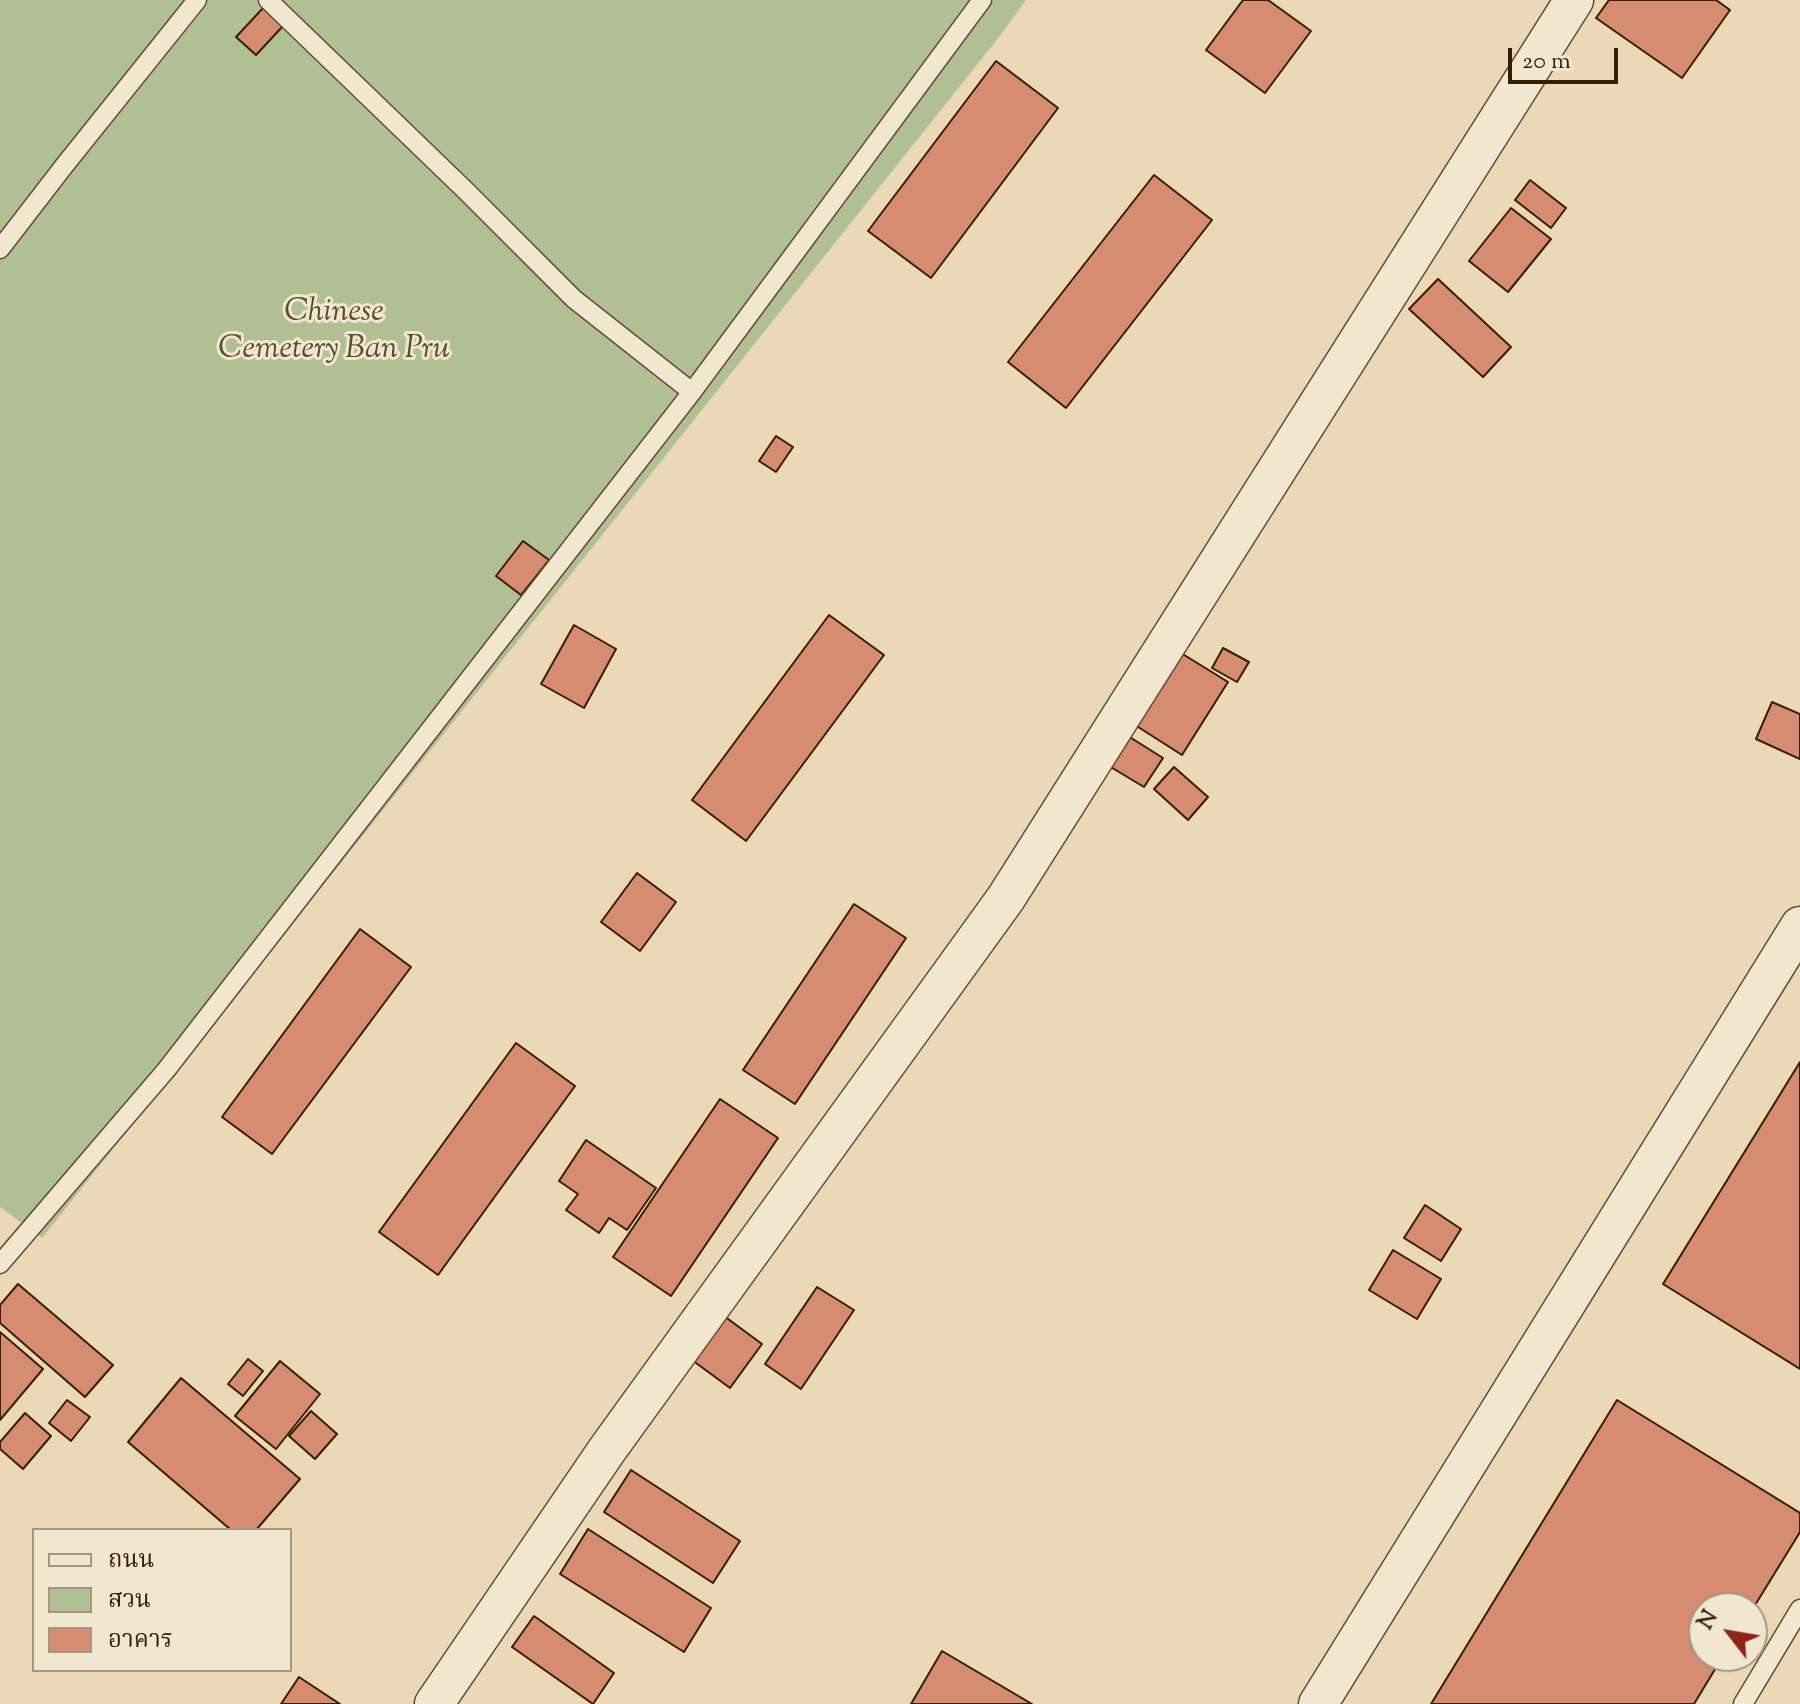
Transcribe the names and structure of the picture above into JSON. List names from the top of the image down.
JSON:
{
  "parks": ["Chinese Cemetery Ban Pru"],
  "legend": ["ถนน", "สวน", "อาคาร"],
  "scale_bar": "20 m",
  "north": "top left"
}
